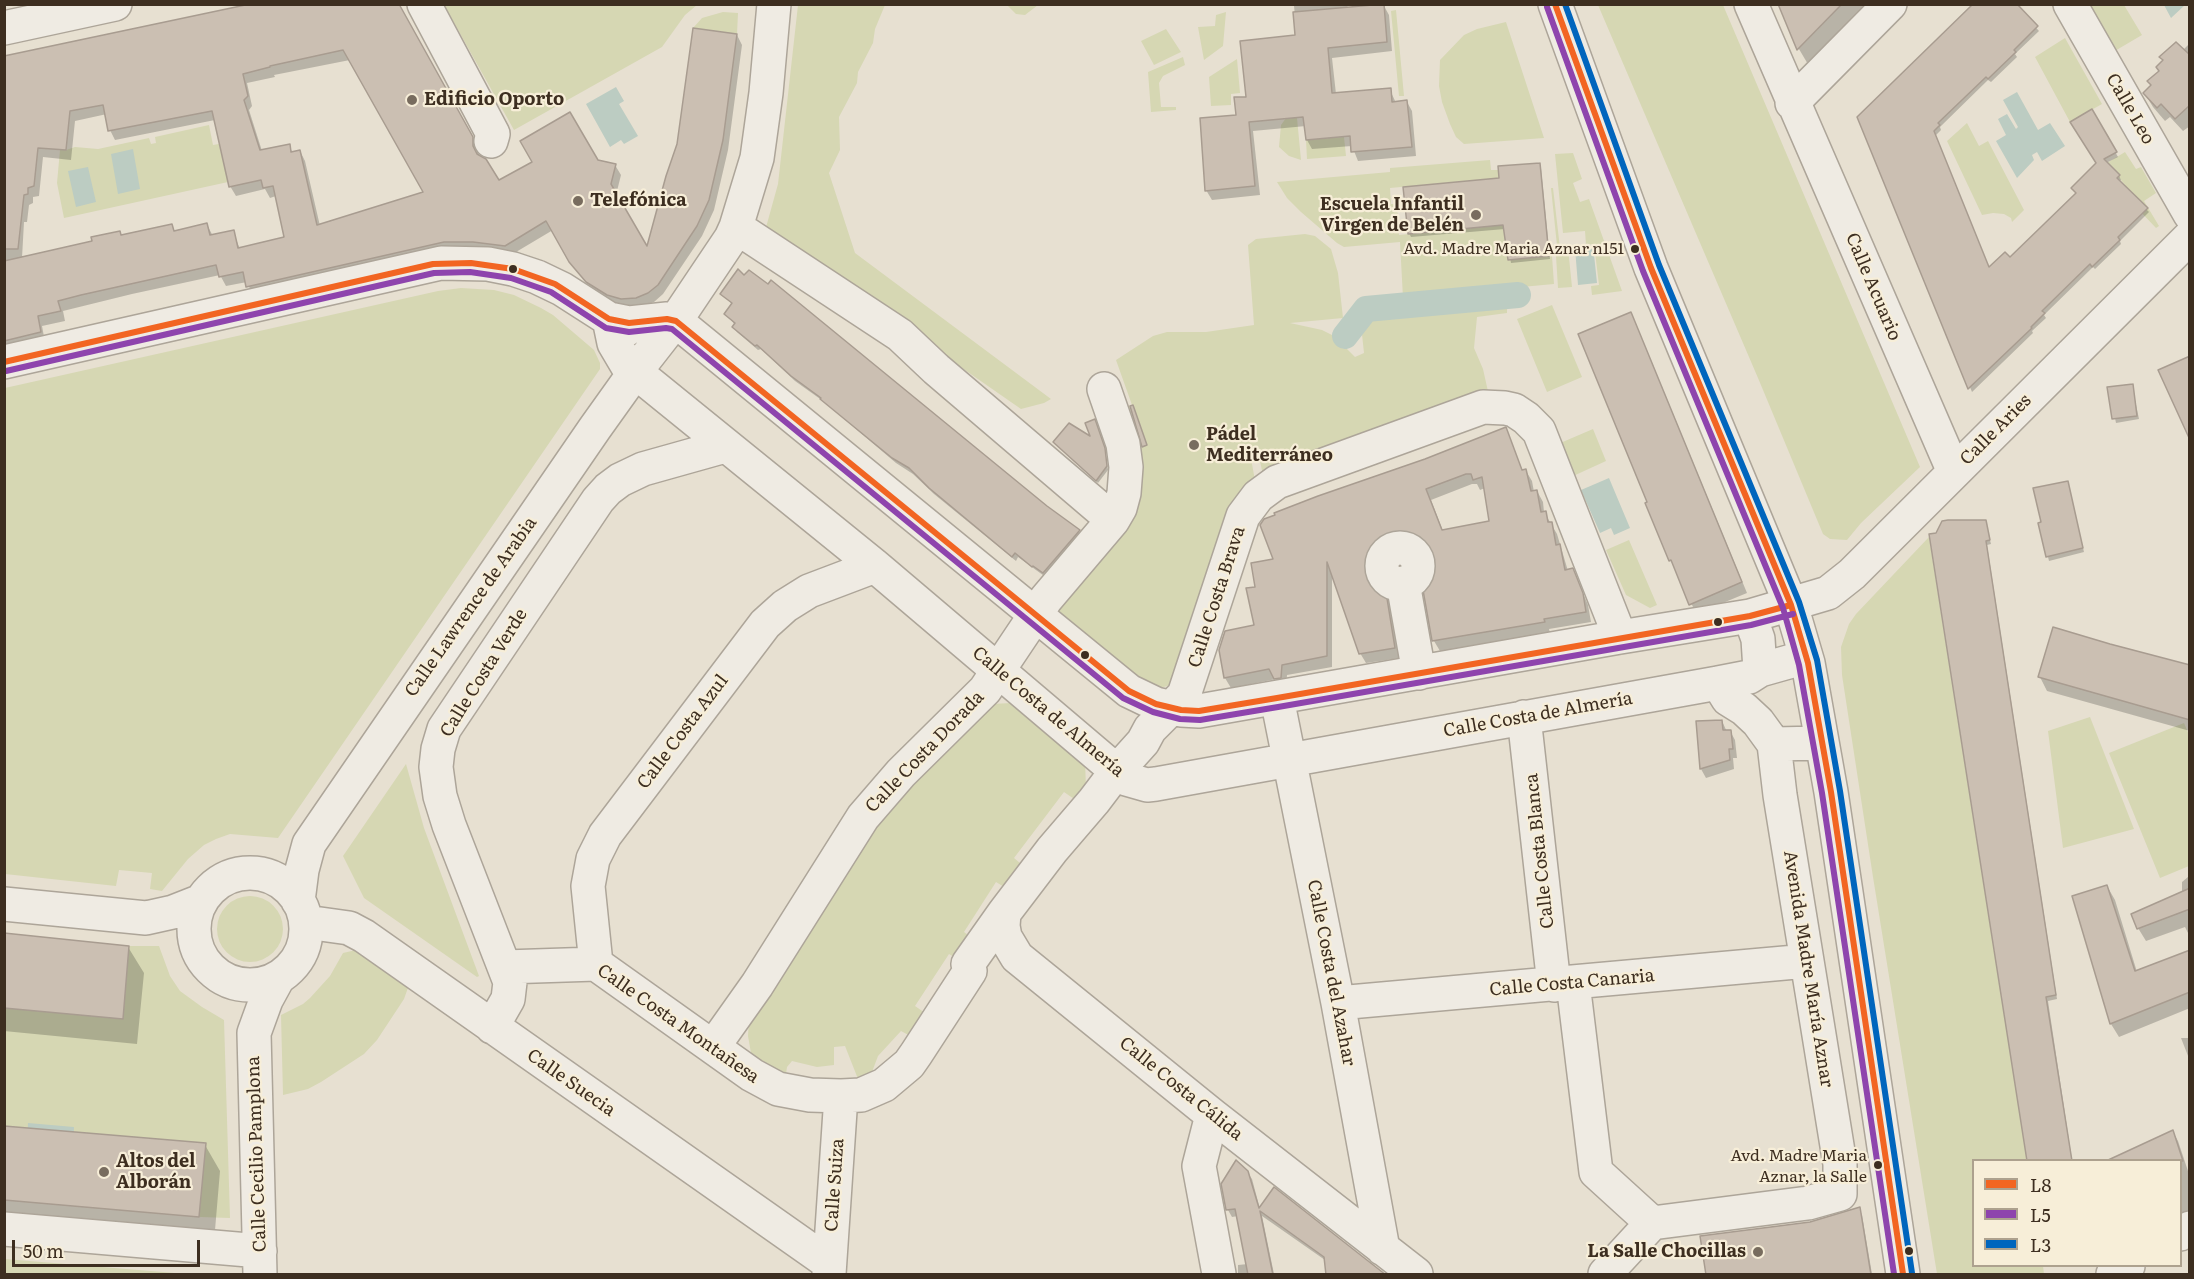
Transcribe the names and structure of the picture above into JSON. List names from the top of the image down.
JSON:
{
  "streets": {
    "street": [
      "Calle Leo",
      "Calle Acuario",
      "Calle Aries",
      "Calle Costa Brava",
      "Calle Lawrence de Arabia",
      "Calle Costa Verde",
      "Calle Costa de Almería",
      "Calle Costa Azul",
      "Calle Costa Dorada",
      "Calle Costa Blanca",
      "Avenida Madre María Aznar",
      "Calle Costa del Azahar",
      "Calle Costa Canaria",
      "Calle Costa Montañesa",
      "Calle Suecia",
      "Calle Costa Cálida",
      "Calle Cecilio Pamplona",
      "Calle Suiza"
    ]
  },
  "crossings": [
    ["Calle Acuario", "Calle Aries"],
    ["Calle Costa Brava", "Calle Costa de Almería"],
    ["Calle Costa Brava", "Calle Costa Montañesa"],
    ["Calle Costa Brava", "Calle Costa Cálida"],
    ["Calle Lawrence de Arabia", "Calle Costa de Almería"],
    ["Calle Lawrence de Arabia", "Calle Suecia"],
    ["Calle Lawrence de Arabia", "Calle Cecilio Pamplona"],
    ["Calle Costa Verde", "Calle Costa de Almería"],
    ["Calle Costa Verde", "Calle Costa Montañesa"],
    ["Calle Costa Verde", "Calle Suecia"],
    ["Calle Costa de Almería", "Calle Costa Azul"],
    ["Calle Costa de Almería", "Calle Costa Dorada"],
    ["Calle Costa de Almería", "Calle Costa Blanca"],
    ["Calle Costa de Almería", "Calle Costa del Azahar"],
    ["Calle Costa Azul", "Calle Costa Montañesa"],
    ["Calle Costa Dorada", "Calle Costa Montañesa"],
    ["Calle Costa Blanca", "Avenida Madre María Aznar"],
    ["Calle Costa Blanca", "Calle Costa Canaria"],
    ["Avenida Madre María Aznar", "Calle Costa Canaria"],
    ["Calle Costa del Azahar", "Calle Costa Canaria"],
    ["Calle Costa del Azahar", "Calle Costa Cálida"],
    ["Calle Costa Montañesa", "Calle Costa Cálida"],
    ["Calle Costa Montañesa", "Calle Suiza"],
    ["Calle Suecia", "Calle Cecilio Pamplona"],
    ["Calle Suecia", "Calle Suiza"]
  ],
  "places": [
    "Edificio Oporto",
    "Telefónica",
    "Escuela Infantil Virgen de Belén",
    "Avd. Madre Maria Aznar n151",
    "Pádel Mediterráneo",
    "Avd. Madre Maria Aznar, la Salle",
    "Altos del Alborán",
    "La Salle Chocillas"
  ],
  "lines": ["transit line L8", "transit line L3", "transit line L5"],
  "legend": ["L8", "L5", "L3"],
  "scale_bar": "50 m"
}
